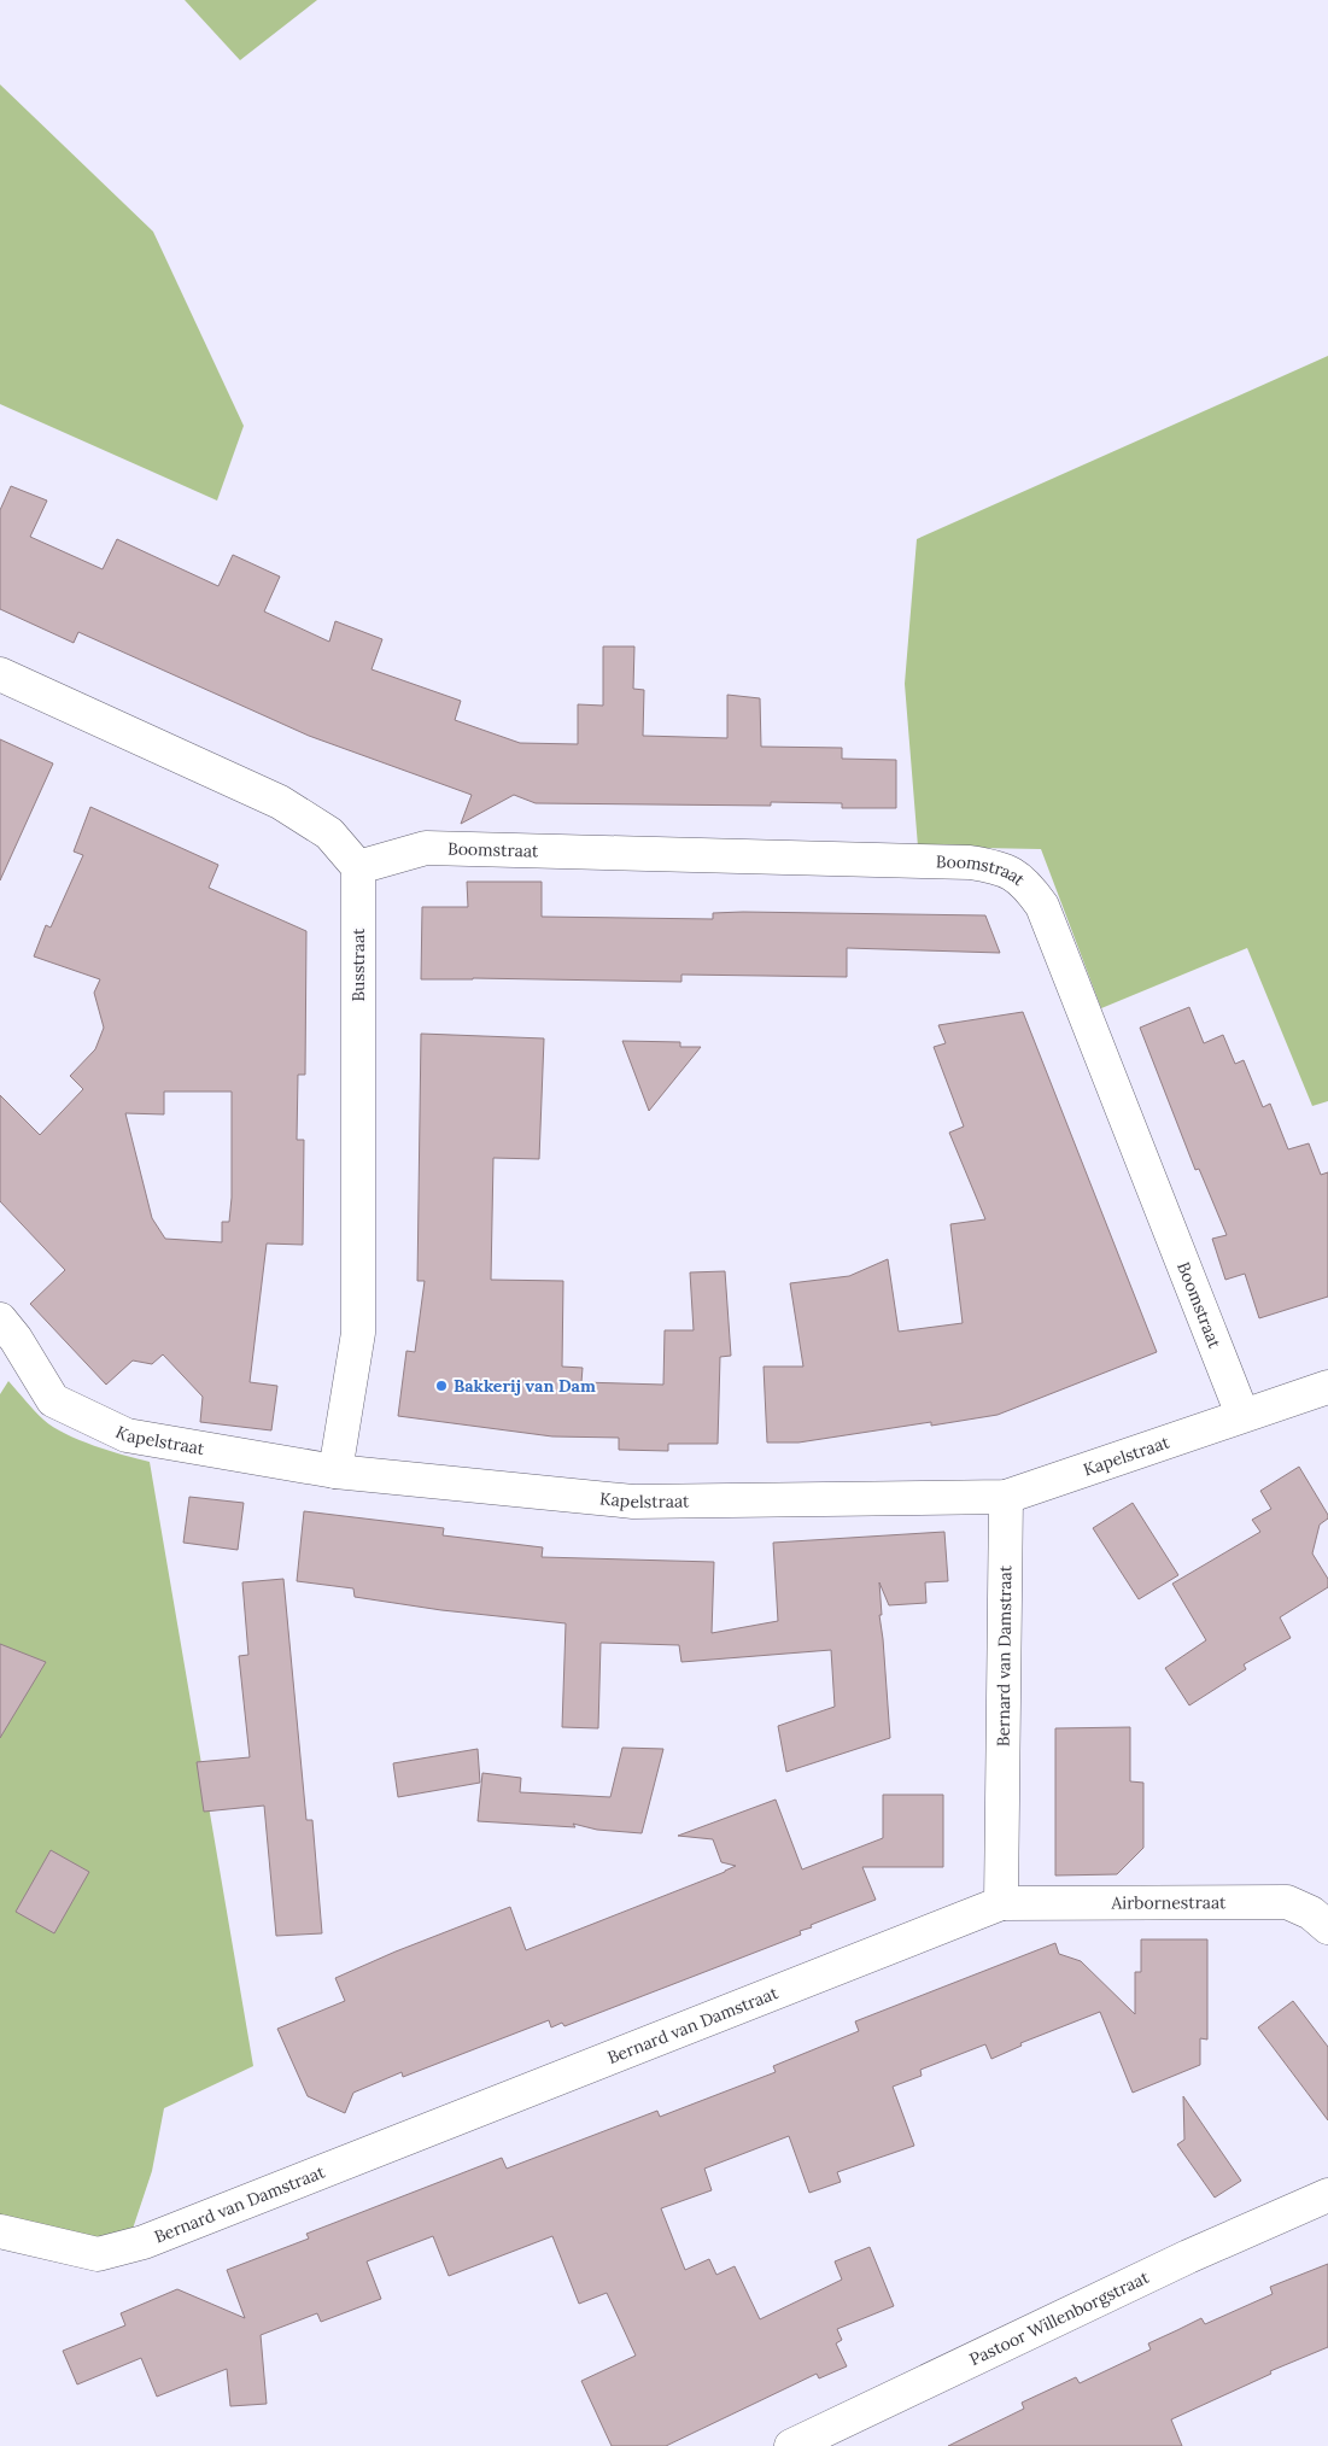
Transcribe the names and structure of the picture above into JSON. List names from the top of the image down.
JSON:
{
  "streets": {
    "street": [
      "Boomstraat",
      "Busstraat",
      "Kapelstraat",
      "Bernard van Damstraat",
      "Airbornestraat",
      "Pastoor Willenborgstraat"
    ]
  },
  "crossings": [
    ["Boomstraat", "Busstraat"],
    ["Boomstraat", "Kapelstraat"],
    ["Busstraat", "Kapelstraat"],
    ["Kapelstraat", "Bernard van Damstraat"],
    ["Bernard van Damstraat", "Airbornestraat"]
  ],
  "places": ["Bakkerij van Dam"]
}
